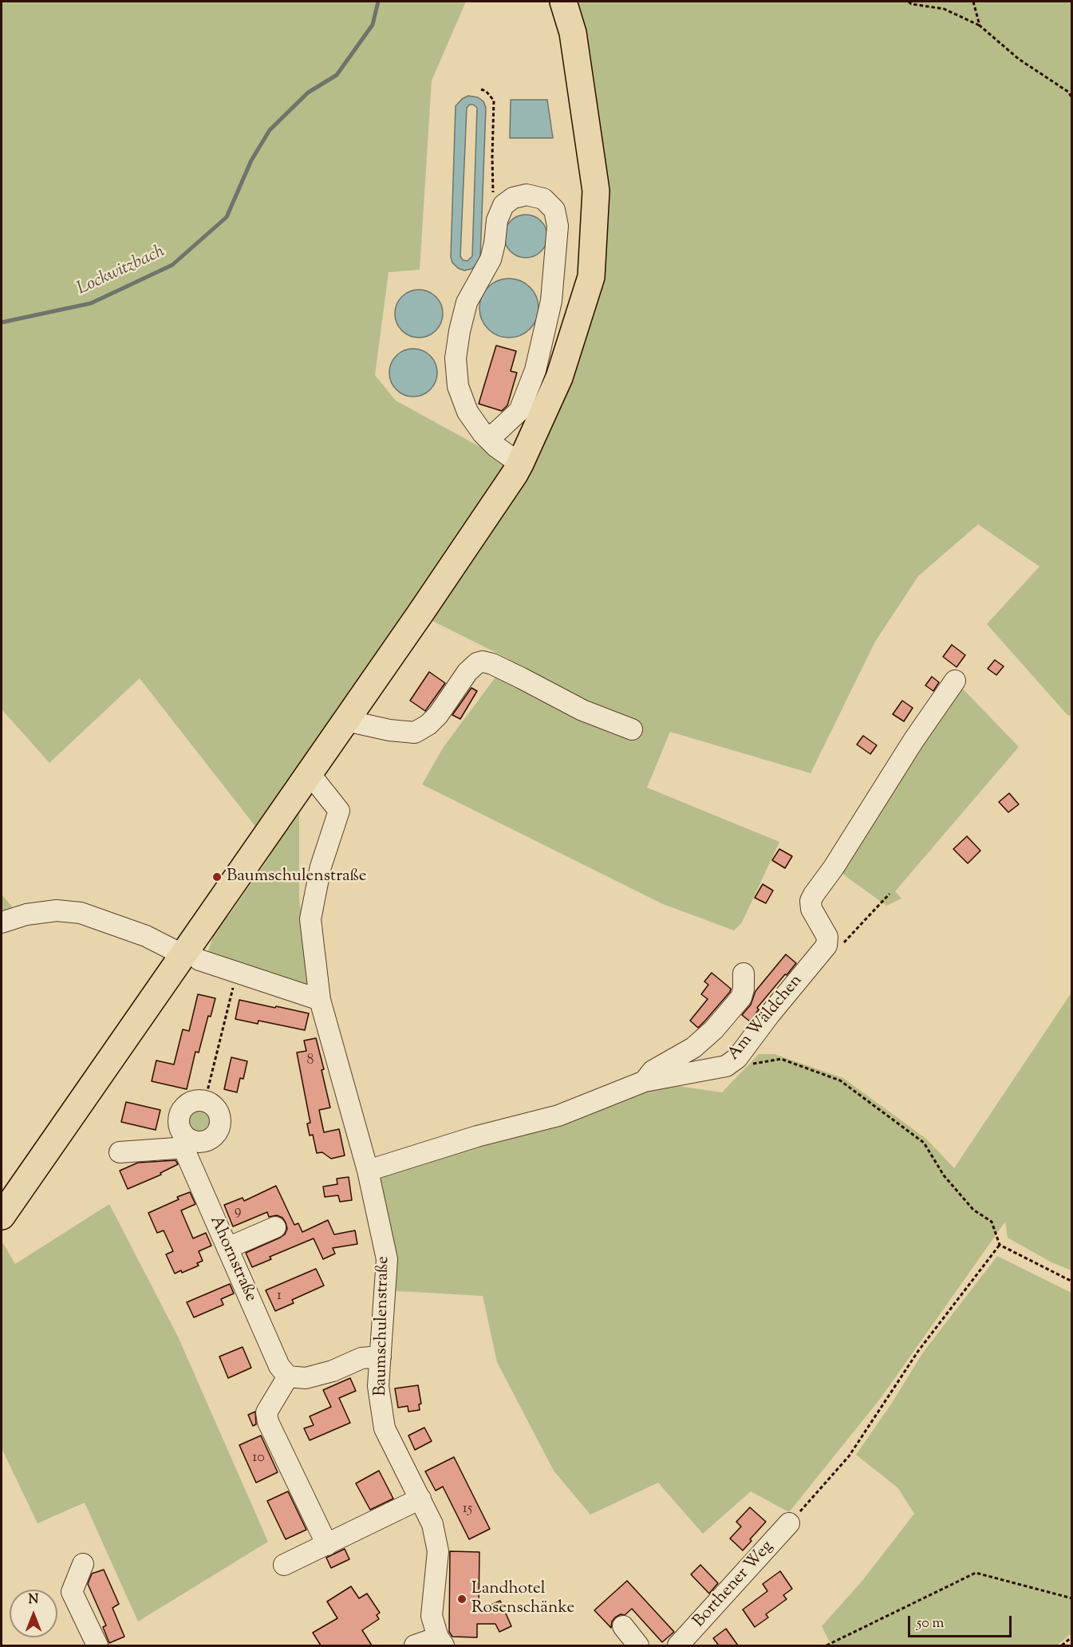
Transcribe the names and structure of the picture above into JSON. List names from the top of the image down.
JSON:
{
  "streets": {
    "street": [
      "Am Wäldchen",
      "Ahornstraße",
      "Baumschulenstraße",
      "Borthener Weg"
    ]
  },
  "crossings": [
    ["Am Wäldchen", "Baumschulenstraße"]
  ],
  "water": ["Lockwitzbach"],
  "places": ["Baumschulenstraße", "Landhotel Rosenschänke"],
  "house_numbers": [
    "8",
    "9",
    "1",
    "10",
    "15"
  ],
  "scale_bar": "50 m",
  "north": "top"
}
